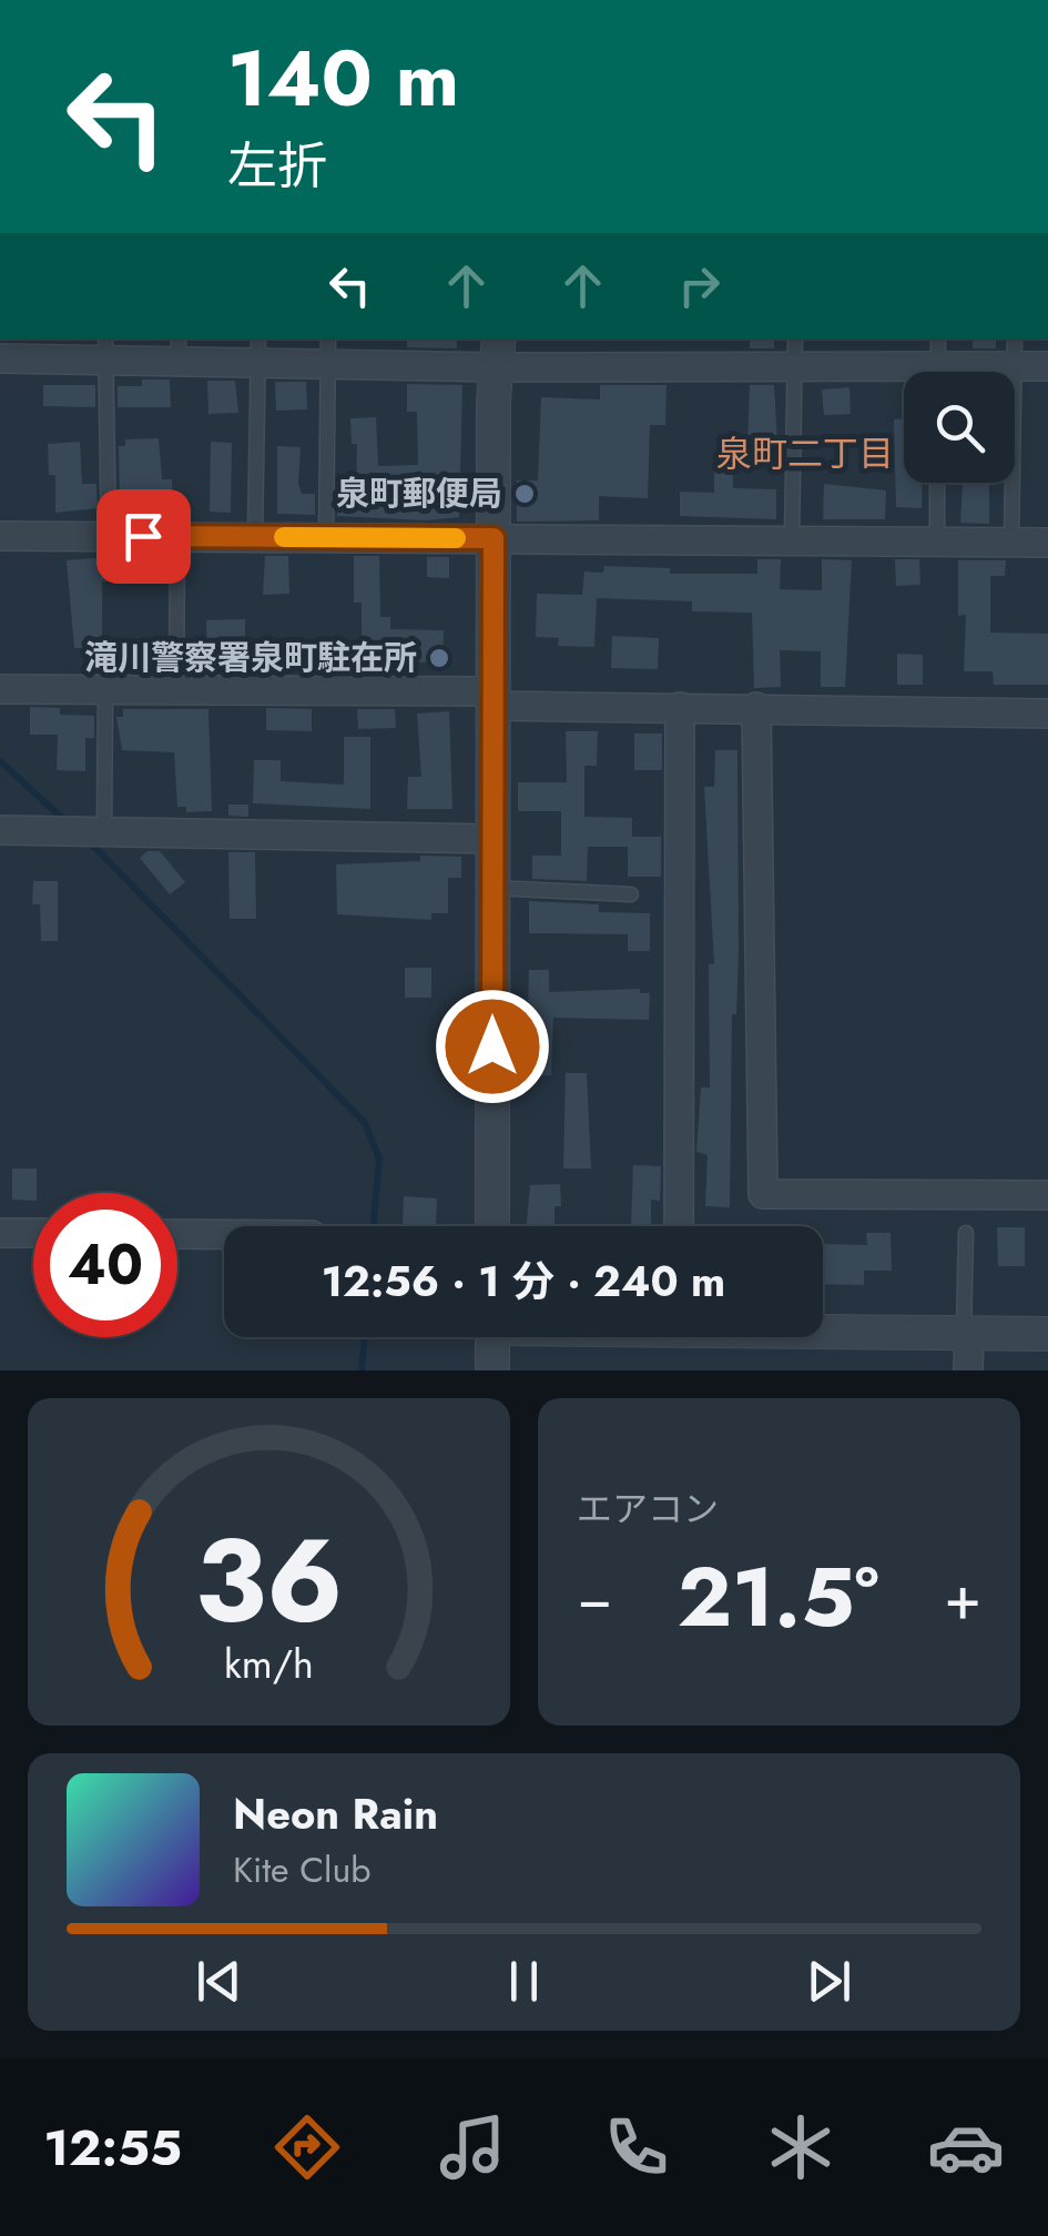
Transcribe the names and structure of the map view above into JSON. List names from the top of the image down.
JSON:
{
  "districts": ["泉町二丁目"],
  "places": ["泉町郵便局", "滝川警察署泉町駐在所"],
  "page": {
    "turn": ["140 m", "左折"],
    "limit": "40",
    "trip": "12:56 · 1 分 · 240 m",
    "tile": "エアコン",
    "heat": ["−", "21.5°", "+"],
    "song": ["Neon Rain", "Kite Club"],
    "tabs": "12:55",
    "gauge": ["36", "km/h"]
  }
}
